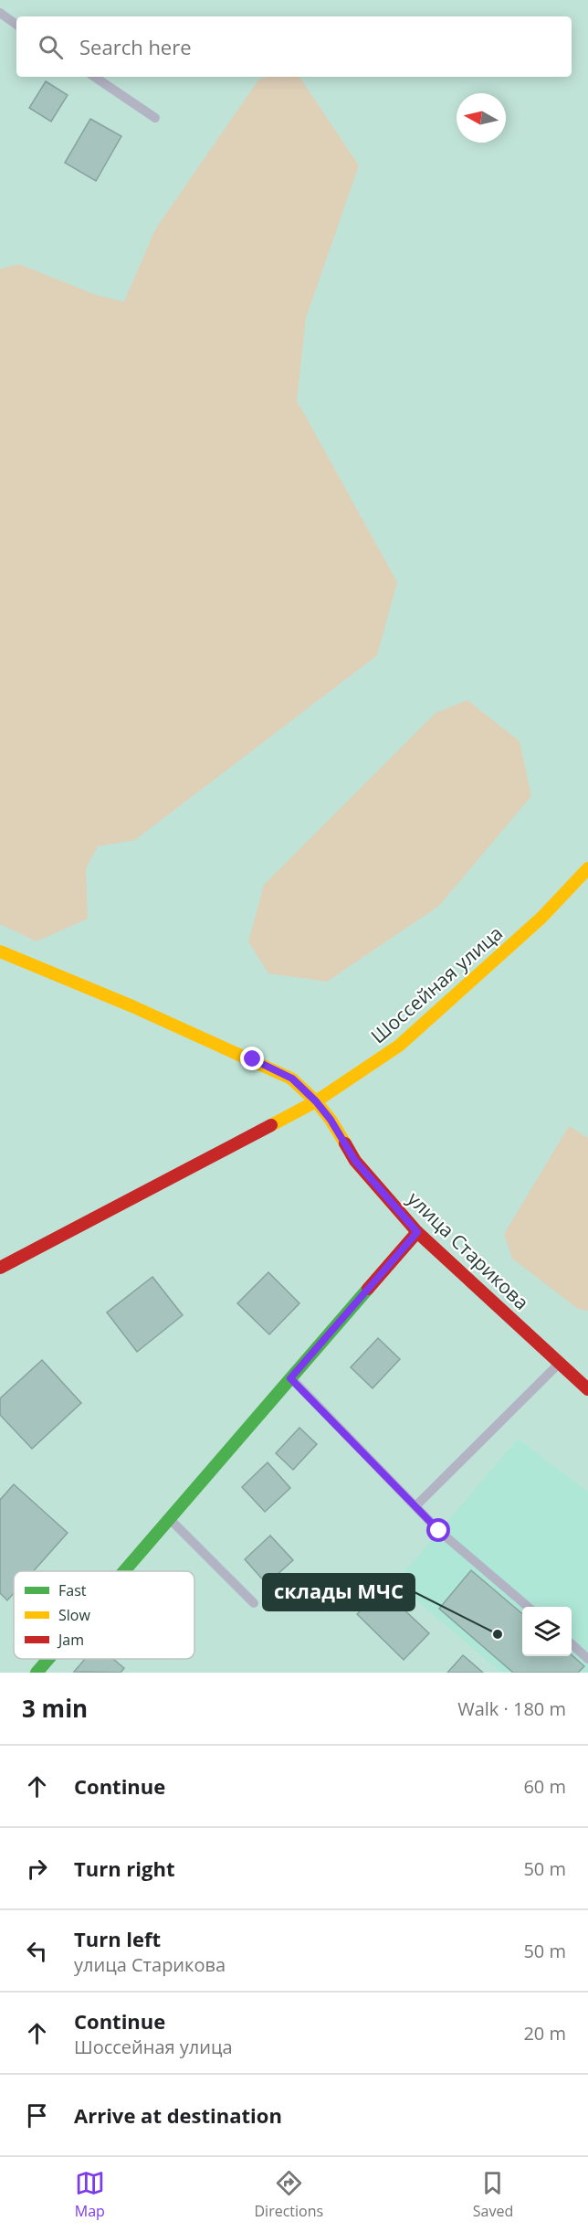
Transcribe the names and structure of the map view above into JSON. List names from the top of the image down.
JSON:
{
  "streets": {
    "street": ["Шоссейная улица", "улица Старикова"]
  },
  "crossings": [
    ["Шоссейная улица", "улица Старикова"]
  ],
  "places": ["склады МЧС"],
  "legend": ["Fast", "Slow", "Jam"],
  "north": "left",
  "page": {
    "search": "Search here",
    "heading": ["3 min", "Walk · 180 m"],
    "list": [
      ["Continue", "60 m"],
      ["Turn right", "50 m"],
      ["Turn left", "улица Старикова", "50 m"],
      ["Continue", "Шоссейная улица", "20 m"],
      "Arrive at destination"
    ],
    "nav": ["Map", "Directions", "Saved"]
  }
}
